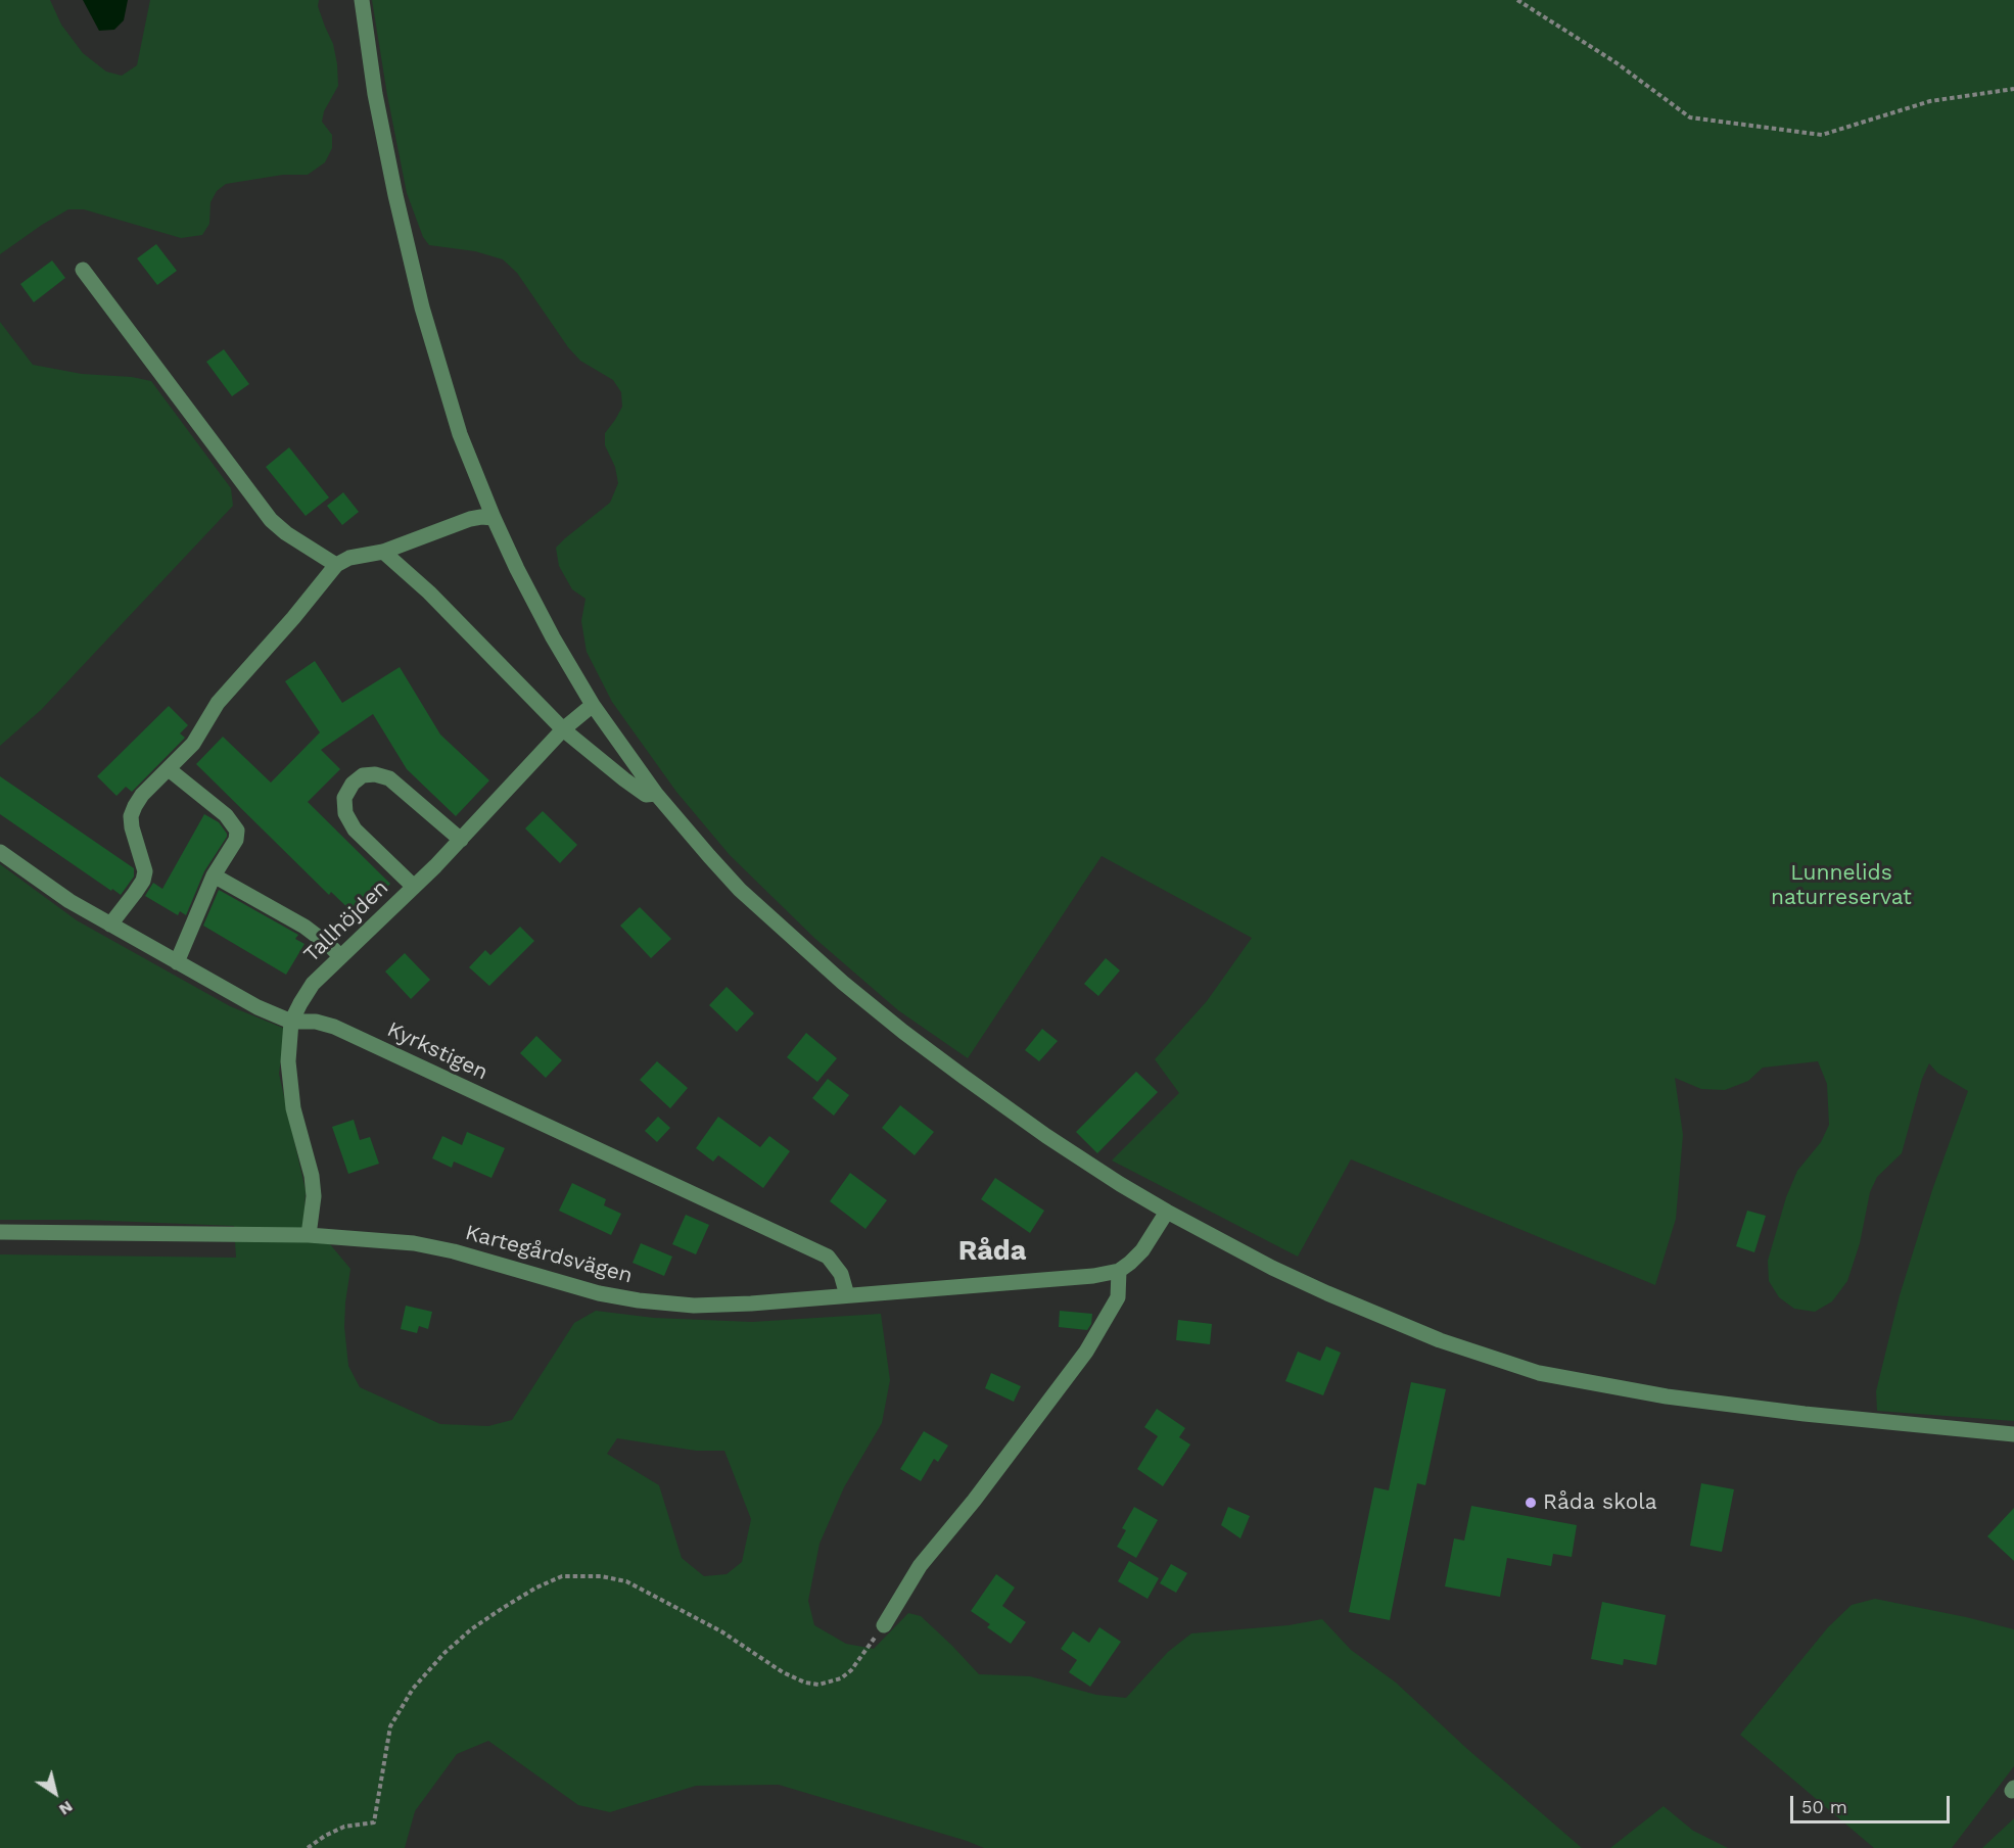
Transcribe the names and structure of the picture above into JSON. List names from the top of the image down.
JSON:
{
  "streets": {
    "street": ["Tallhöjden", "Kyrkstigen", "Kartegårdsvägen"]
  },
  "crossings": [
    ["Tallhöjden", "Kyrkstigen"],
    ["Tallhöjden", "Kartegårdsvägen"],
    ["Kyrkstigen", "Kartegårdsvägen"]
  ],
  "districts": ["Råda"],
  "parks": ["Lunnelids naturreservat"],
  "places": ["Råda skola"],
  "scale_bar": "50 m",
  "north": "bottom right"
}
